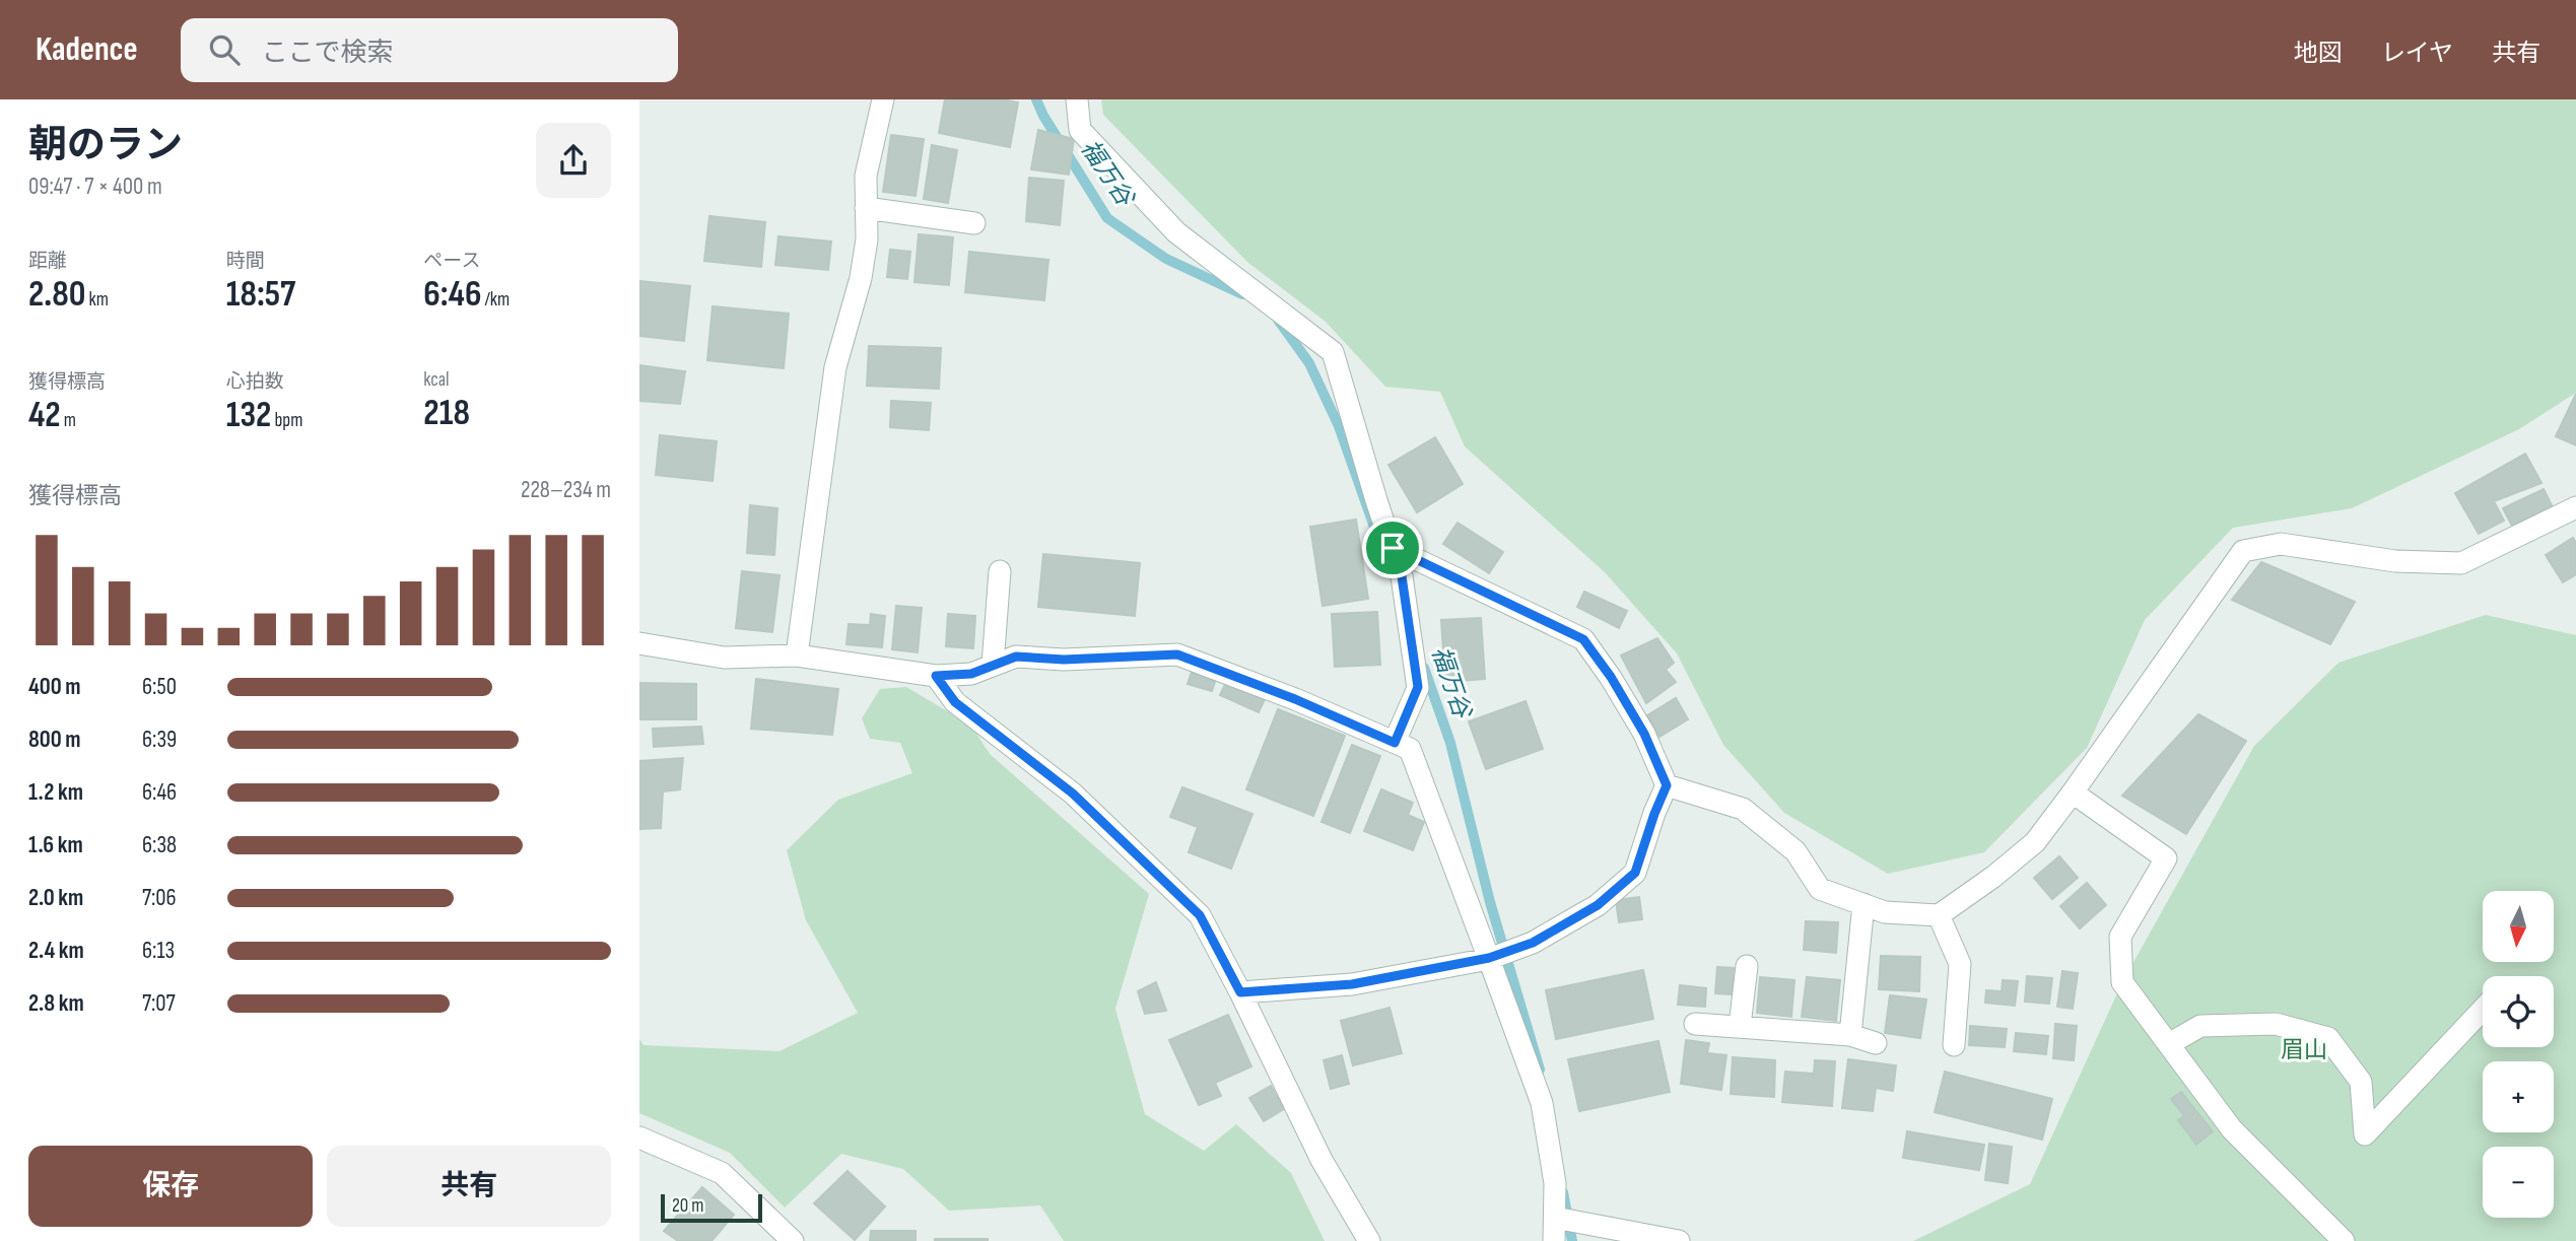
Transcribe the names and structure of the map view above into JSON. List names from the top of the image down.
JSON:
{
  "water": ["福万谷"],
  "parks": ["眉山"],
  "scale_bar": "20 m",
  "north": "bottom",
  "page": {
    "header": "Kadence",
    "search": "ここで検索",
    "nav": ["地図", "レイヤ", "共有"],
    "heading": ["朝のラン", "09:47 · 7 × 400 m"],
    "stats": [
      ["距離", "2.80 km"],
      ["時間", "18:57"],
      ["ペース", "6:46 /km"],
      ["獲得標高", "42 m"],
      ["心拍数", "132 bpm"],
      ["kcal", "218"]
    ],
    "chart": ["獲得標高", "228–234 m"],
    "list": [
      {
        "name": "400 m",
        "note": "6:50"
      },
      {
        "name": "800 m",
        "note": "6:39"
      },
      {
        "name": "1.2 km",
        "note": "6:46"
      },
      {
        "name": "1.6 km",
        "note": "6:38"
      },
      {
        "name": "2.0 km",
        "note": "7:06"
      },
      {
        "name": "2.4 km",
        "note": "6:13"
      },
      {
        "name": "2.8 km",
        "note": "7:07"
      }
    ],
    "map_buttons": ["+", "−"],
    "buttons": ["保存", "共有"],
    "scale": "20 m"
  }
}
